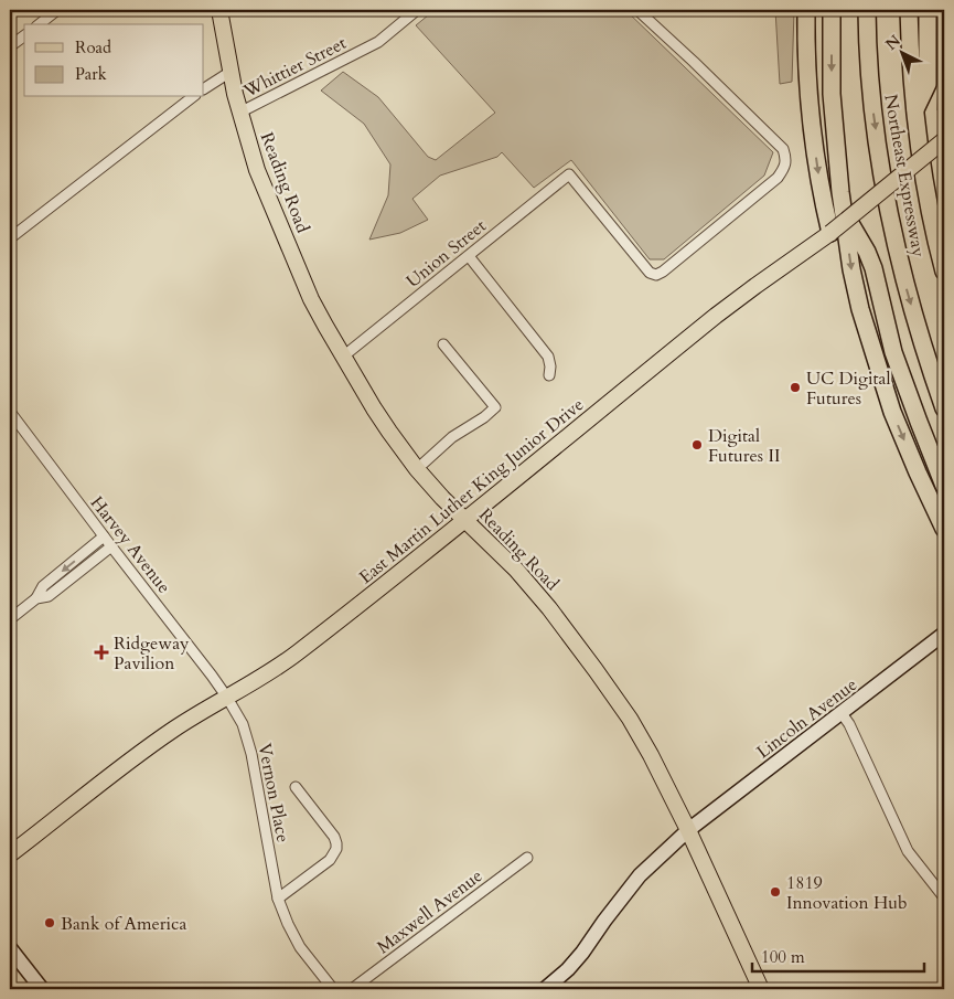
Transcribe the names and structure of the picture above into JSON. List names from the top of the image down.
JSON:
{
  "streets": {
    "highway": ["Northeast Expressway"],
    "main road": ["Reading Road", "East Martin Luther King Junior Drive"],
    "street": [
      "Whittier Street",
      "Union Street",
      "Harvey Avenue",
      "Lincoln Avenue",
      "Vernon Place",
      "Maxwell Avenue"
    ]
  },
  "crossings": [
    ["Whittier Street", "Reading Road"],
    ["Reading Road", "Union Street"],
    ["Reading Road", "East Martin Luther King Junior Drive"],
    ["Reading Road", "Lincoln Avenue"],
    ["East Martin Luther King Junior Drive", "Harvey Avenue"],
    ["East Martin Luther King Junior Drive", "Vernon Place"],
    ["Harvey Avenue", "Vernon Place"]
  ],
  "places": {
    "other": [
      "UC Digital Futures",
      "Digital Futures II",
      "1819 Innovation Hub",
      "Bank of America"
    ],
    "health": ["Ridgeway Pavilion"]
  },
  "legend": ["Road", "Park"],
  "scale_bar": "100 m",
  "north": "top left"
}
